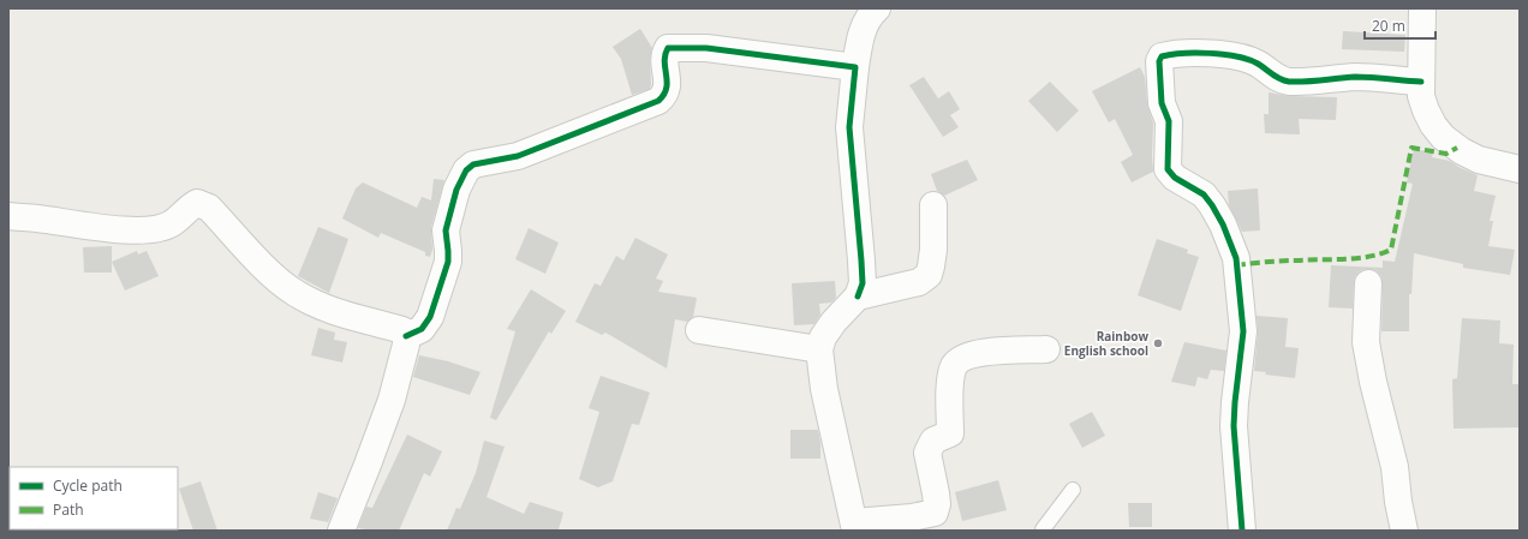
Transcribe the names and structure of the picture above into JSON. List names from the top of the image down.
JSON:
{
  "places": ["Rainbow English school"],
  "legend": ["Cycle path", "Path"],
  "scale_bar": "20 m"
}
